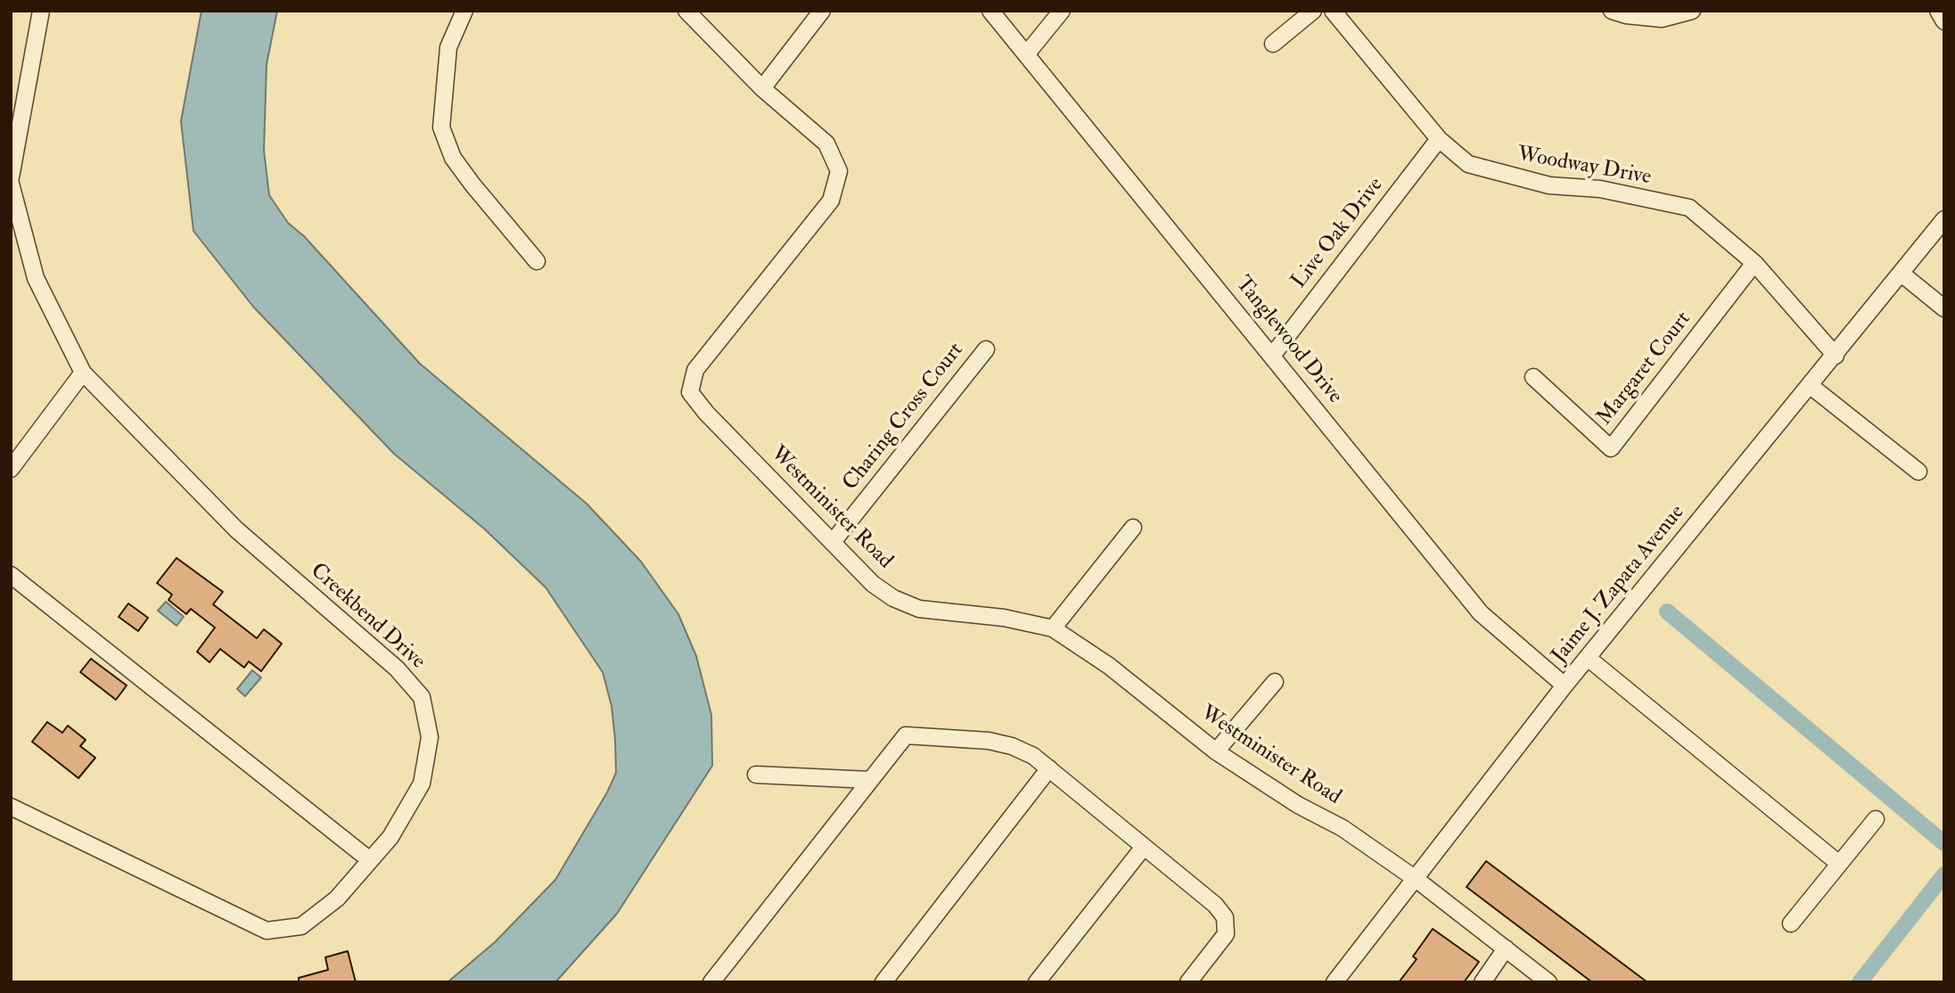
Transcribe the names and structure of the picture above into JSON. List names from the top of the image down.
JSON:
{
  "streets": {
    "street": [
      "Woodway Drive",
      "Live Oak Drive",
      "Tanglewood Drive",
      "Margaret Court",
      "Charing Cross Court",
      "Westminister Road",
      "Jaime J. Zapata Avenue",
      "Creekbend Drive"
    ]
  },
  "crossings": [
    ["Woodway Drive", "Live Oak Drive"],
    ["Woodway Drive", "Margaret Court"],
    ["Woodway Drive", "Jaime J. Zapata Avenue"],
    ["Live Oak Drive", "Tanglewood Drive"],
    ["Tanglewood Drive", "Jaime J. Zapata Avenue"],
    ["Charing Cross Court", "Westminister Road"],
    ["Westminister Road", "Jaime J. Zapata Avenue"]
  ]
}
